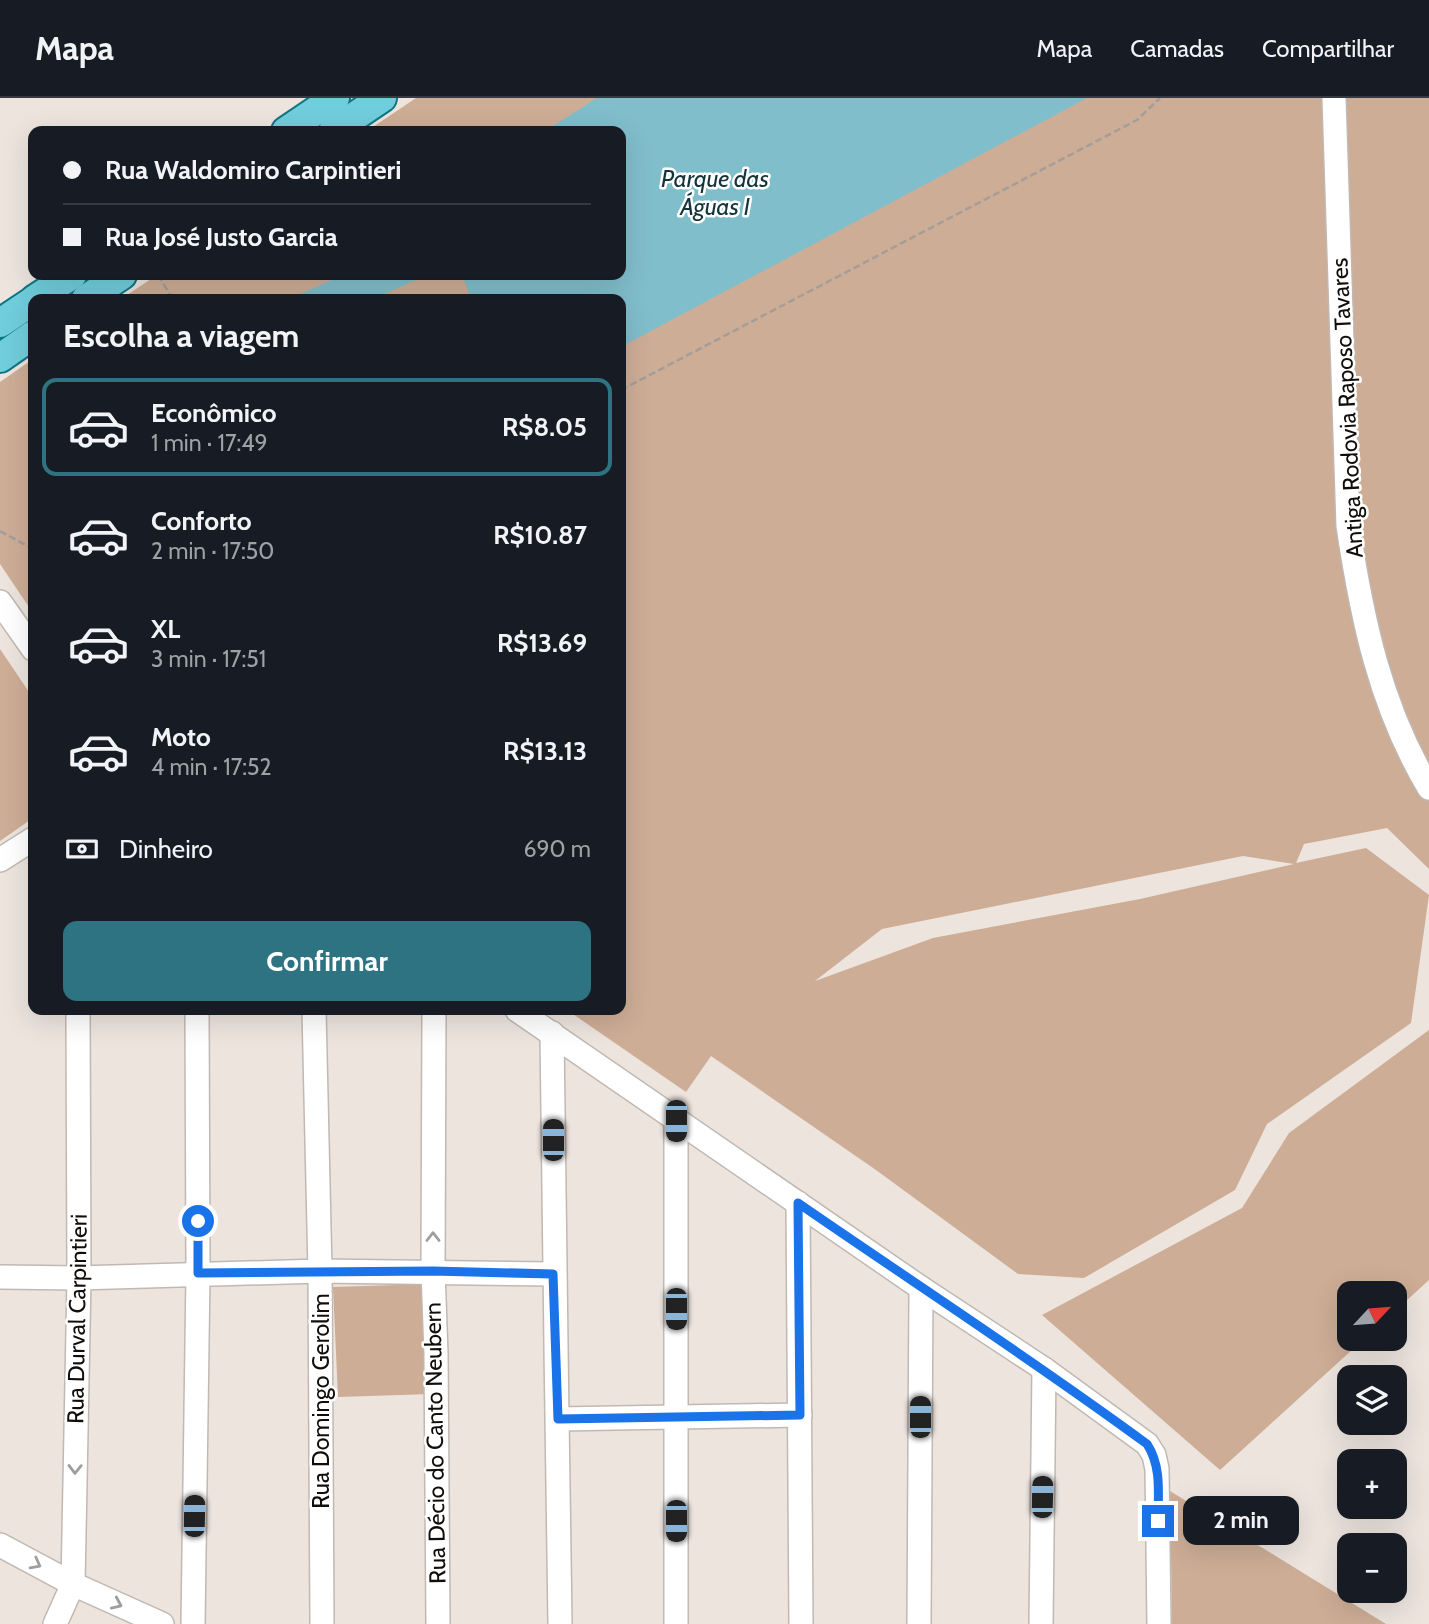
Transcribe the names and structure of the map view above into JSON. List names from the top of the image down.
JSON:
{
  "streets": {
    "street": [
      "Antiga Rodovia Raposo Tavares",
      "Rua Durval Carpintieri",
      "Rua Domingo Gerolim",
      "Rua Décio do Canto Neubern"
    ]
  },
  "water": ["Parque das Águas I"],
  "north": "top right",
  "page": {
    "header": "Mapa",
    "nav": ["Mapa", "Camadas", "Compartilhar"],
    "banner": ["Rua Waldomiro Carpintieri", "Rua José Justo Garcia"],
    "heading": "Escolha a viagem",
    "list": [
      {
        "name": "Econômico",
        "note": "1 min · 17:49",
        "value": "R$8.05"
      },
      {
        "name": "Conforto",
        "note": "2 min · 17:50",
        "value": "R$10.87"
      },
      {
        "name": "XL",
        "note": "3 min · 17:51",
        "value": "R$13.69"
      },
      {
        "name": "Moto",
        "note": "4 min · 17:52",
        "value": "R$13.13"
      }
    ],
    "pay": ["Dinheiro", "690 m"],
    "buttons": "Confirmar",
    "map_buttons": ["+", "−"],
    "bubble": "2 min"
  }
}
